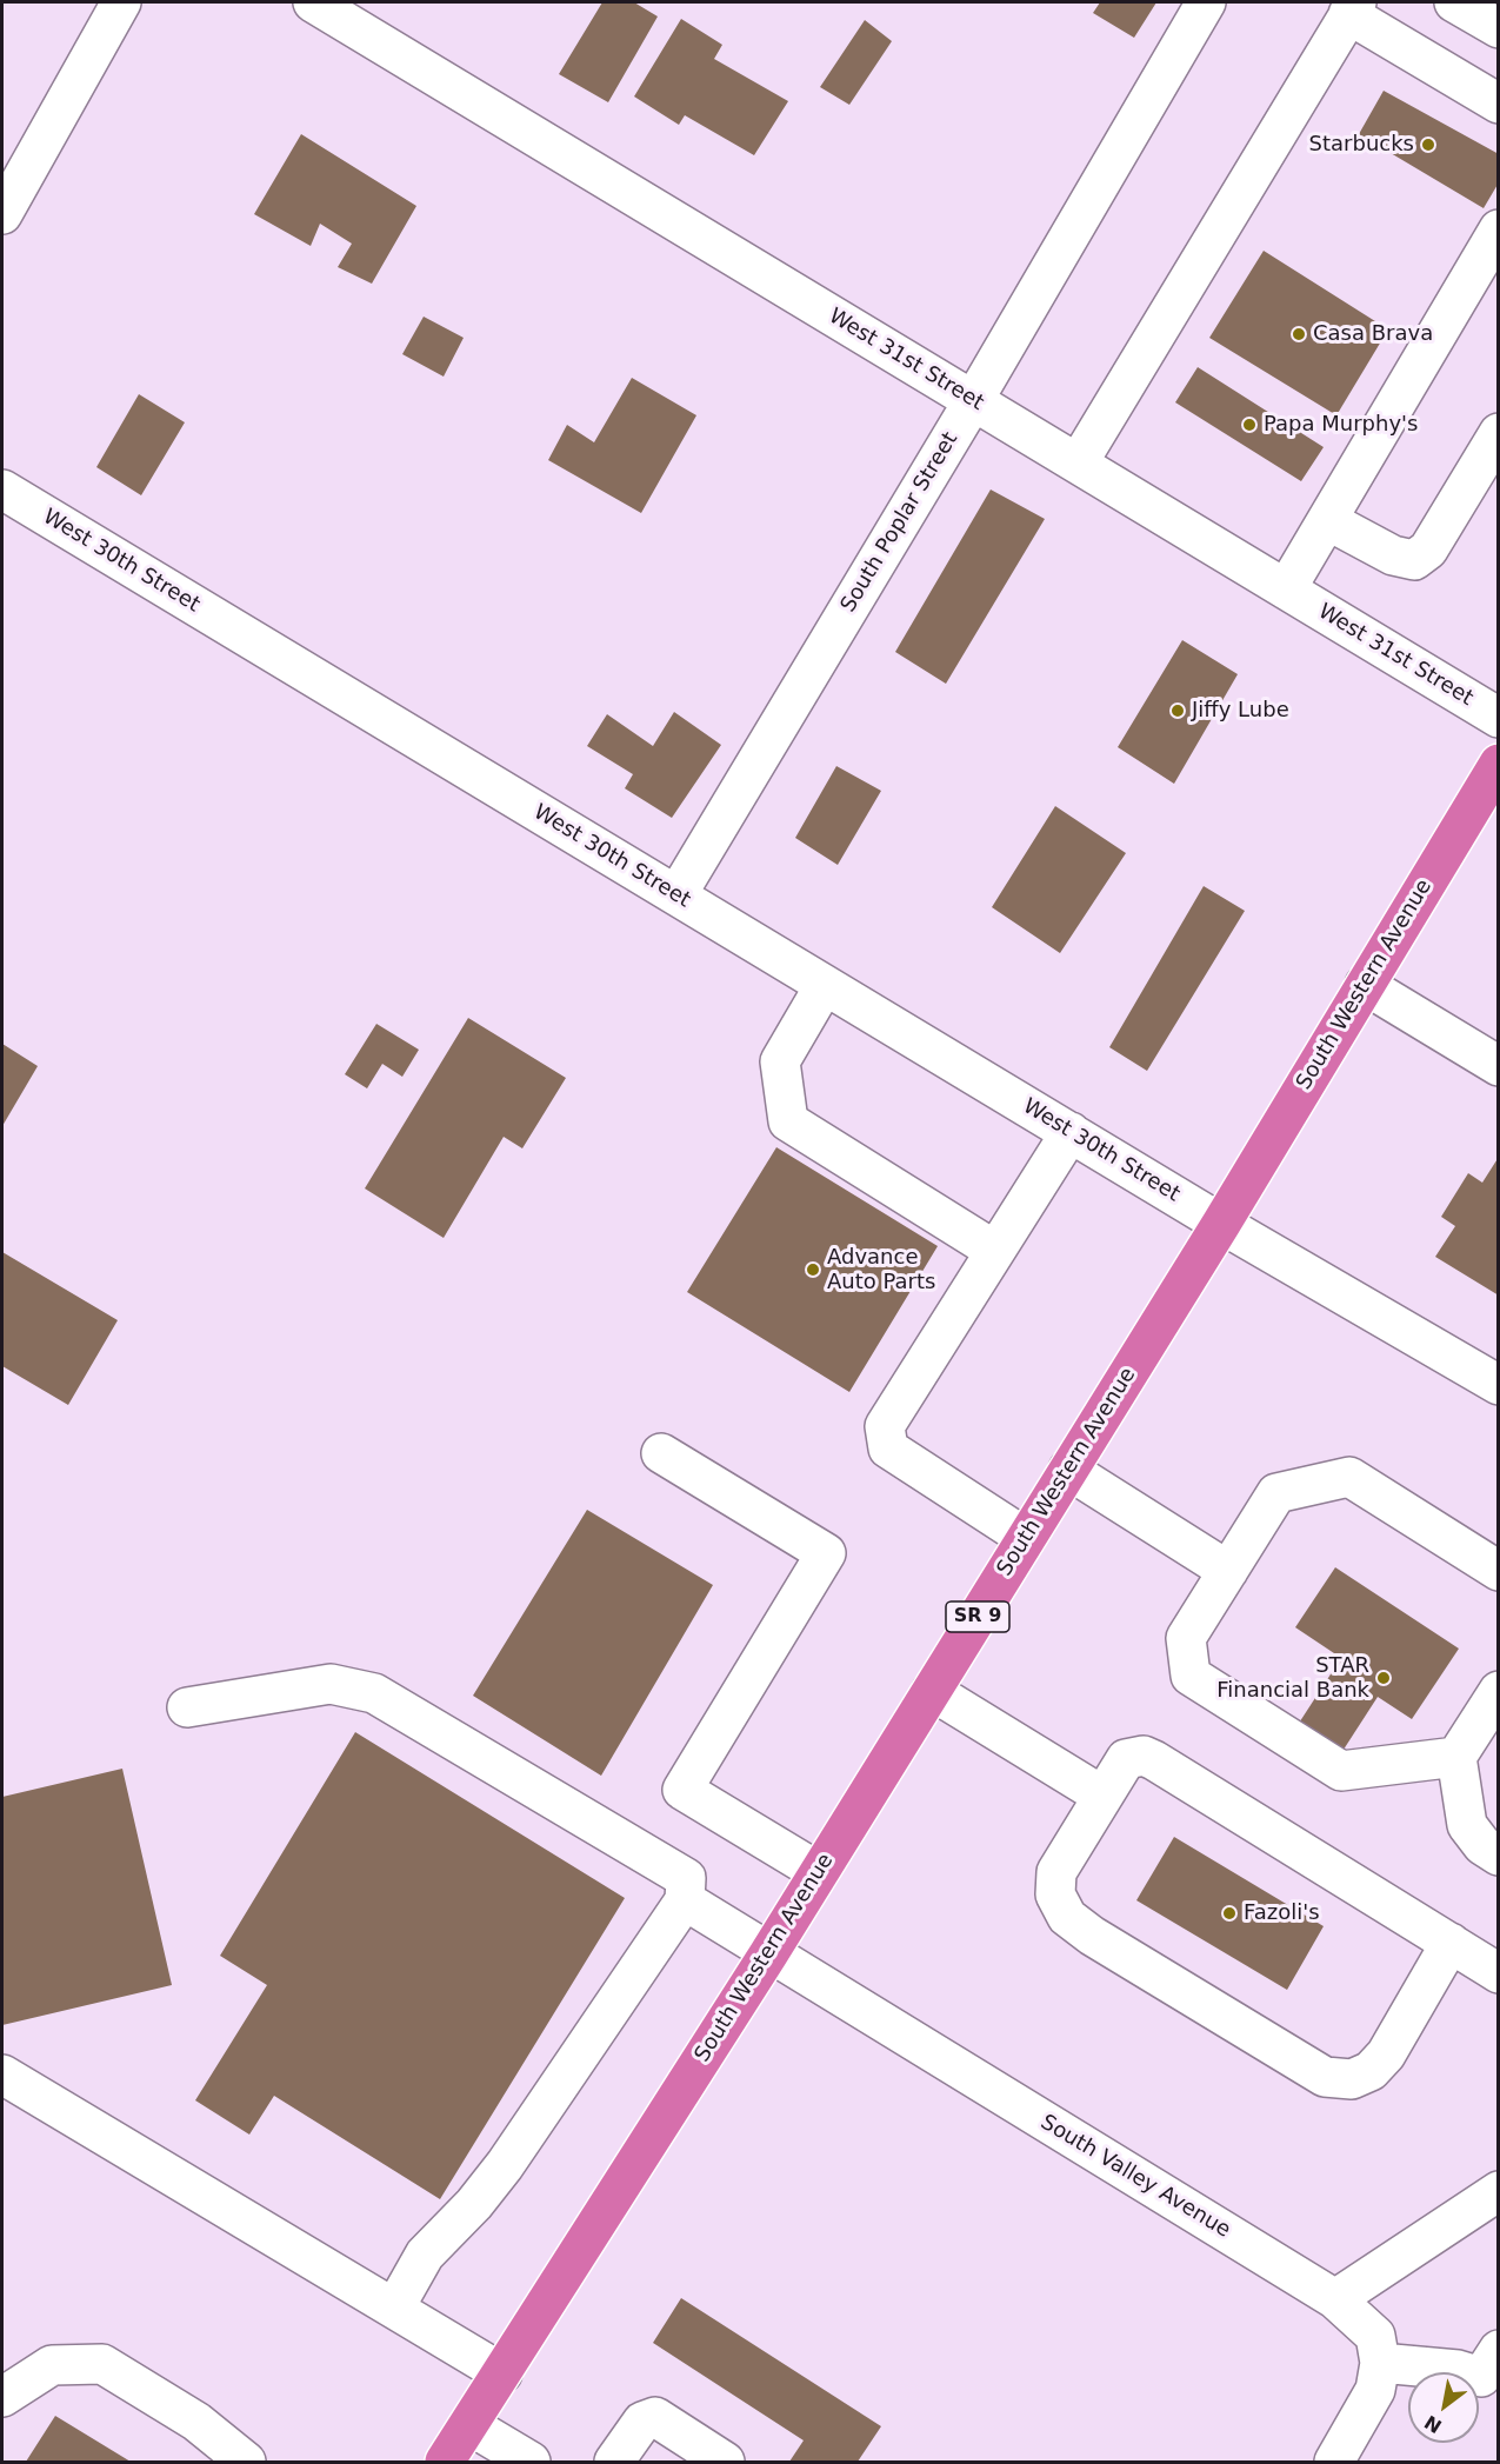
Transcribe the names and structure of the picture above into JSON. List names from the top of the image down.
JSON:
{
  "streets": {
    "highway": ["South Western Avenue", "SR 9"],
    "street": [
      "West 31st Street",
      "South Poplar Street",
      "West 30th Street",
      "South Valley Avenue"
    ]
  },
  "crossings": [
    ["West 31st Street", "South Poplar Street"],
    ["South Poplar Street", "West 30th Street"],
    ["West 30th Street", "South Western Avenue"],
    ["South Western Avenue", "South Valley Avenue"]
  ],
  "places": [
    "Starbucks",
    "Casa Brava",
    "Papa Murphy's",
    "Jiffy Lube",
    "Advance Auto Parts",
    "STAR Financial Bank",
    "Fazoli's"
  ],
  "north": "bottom left"
}
